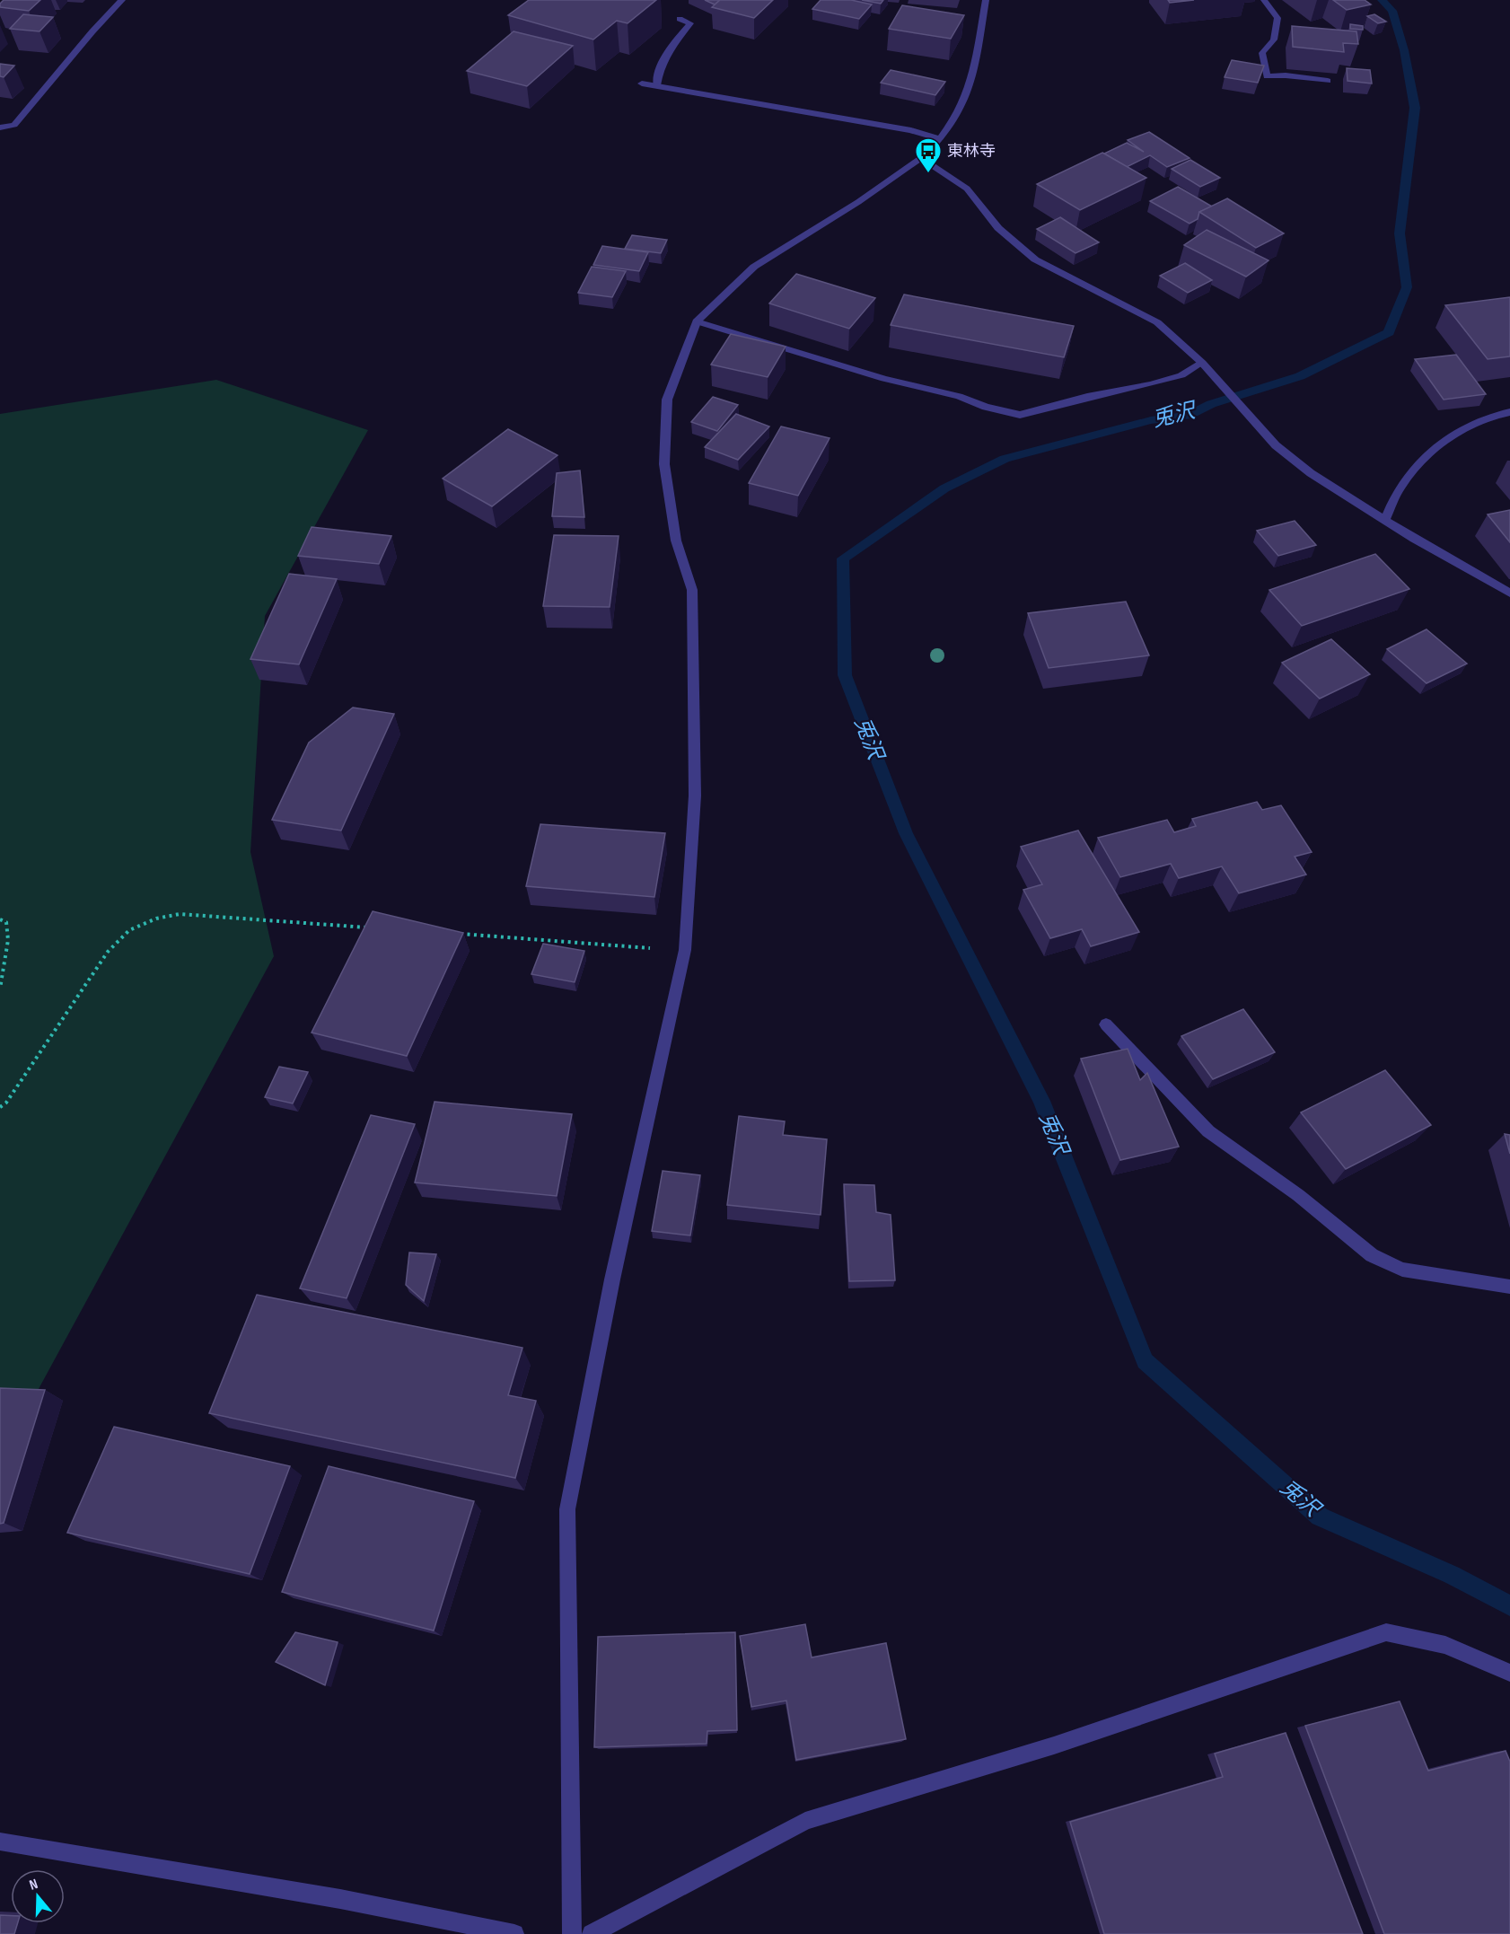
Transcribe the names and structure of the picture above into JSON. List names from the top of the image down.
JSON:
{
  "water": ["兎沢"],
  "places": {
    "bus stop": ["東林寺"]
  },
  "north": "top"
}
